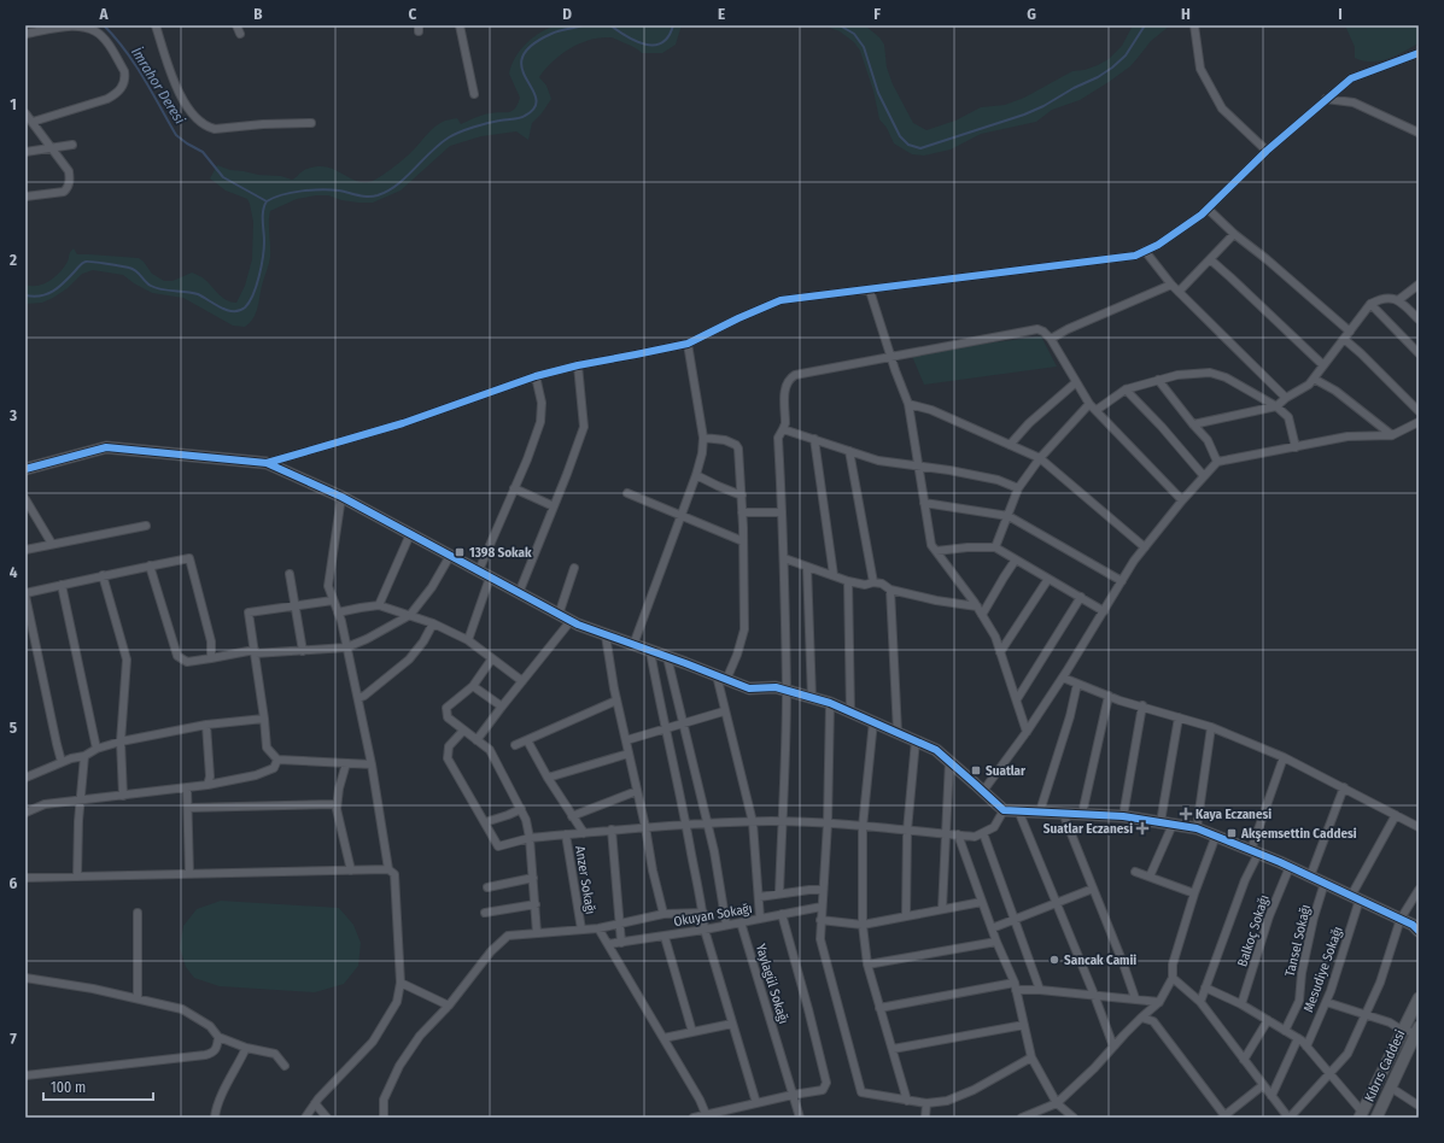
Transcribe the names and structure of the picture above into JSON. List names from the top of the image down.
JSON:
{
  "streets": {
    "street": [
      "Anzer Sokağı",
      "Okuyan Sokağı",
      "Balkoç Sokağı",
      "Tansel Sokağı",
      "Mesudiye Sokağı",
      "Yaylagül Sokağı",
      "Kıbrıs Caddesi"
    ]
  },
  "crossings": [
    ["Okuyan Sokağı", "Yaylagül Sokağı"]
  ],
  "water": ["İmrahor Deresi"],
  "places": {
    "transit": ["1398 Sokak", "Suatlar", "Akşemsettin Caddesi"],
    "health": ["Kaya Eczanesi", "Suatlar Eczanesi"],
    "other": ["Sancak Camii"]
  },
  "scale_bar": "100 m",
  "grid": {
    "columns": [
      "A",
      "B",
      "C",
      "D",
      "E",
      "F",
      "G",
      "H",
      "I"
    ],
    "rows": [
      "1",
      "2",
      "3",
      "4",
      "5",
      "6",
      "7"
    ]
  }
}
